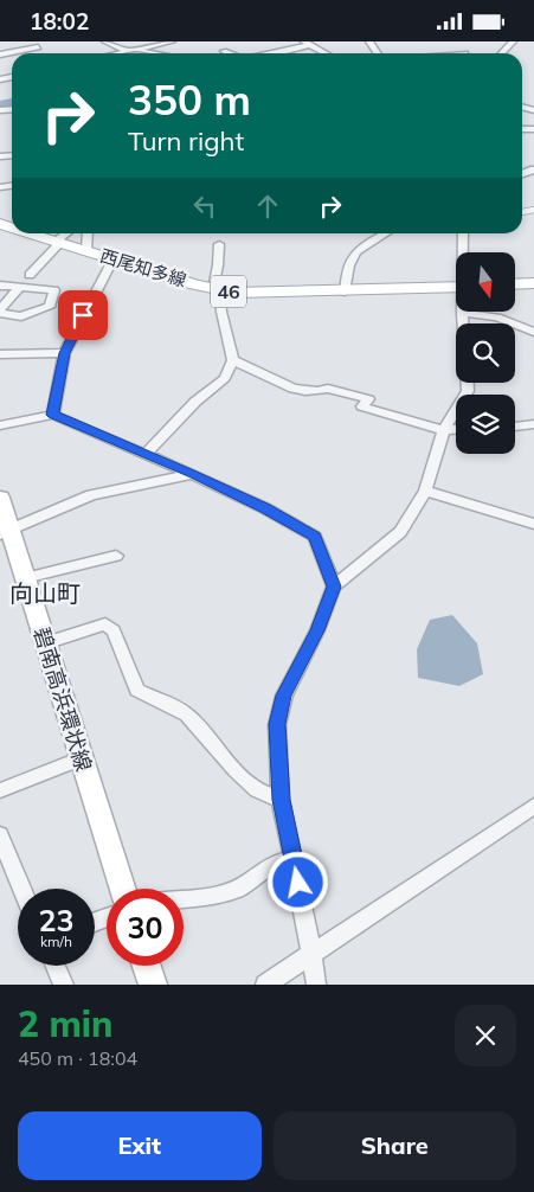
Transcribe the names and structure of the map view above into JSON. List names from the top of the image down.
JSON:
{
  "streets": {
    "main road": ["西尾知多線", "46", "碧南高浜環状線"]
  },
  "districts": ["向山町"],
  "north": "bottom",
  "page": {
    "status": "18:02",
    "turn": ["350 m", "Turn right"],
    "speed": "23 km/h",
    "limit": "30",
    "heading": ["2 min", "450 m · 18:04"],
    "buttons": ["Exit", "Share"]
  }
}
